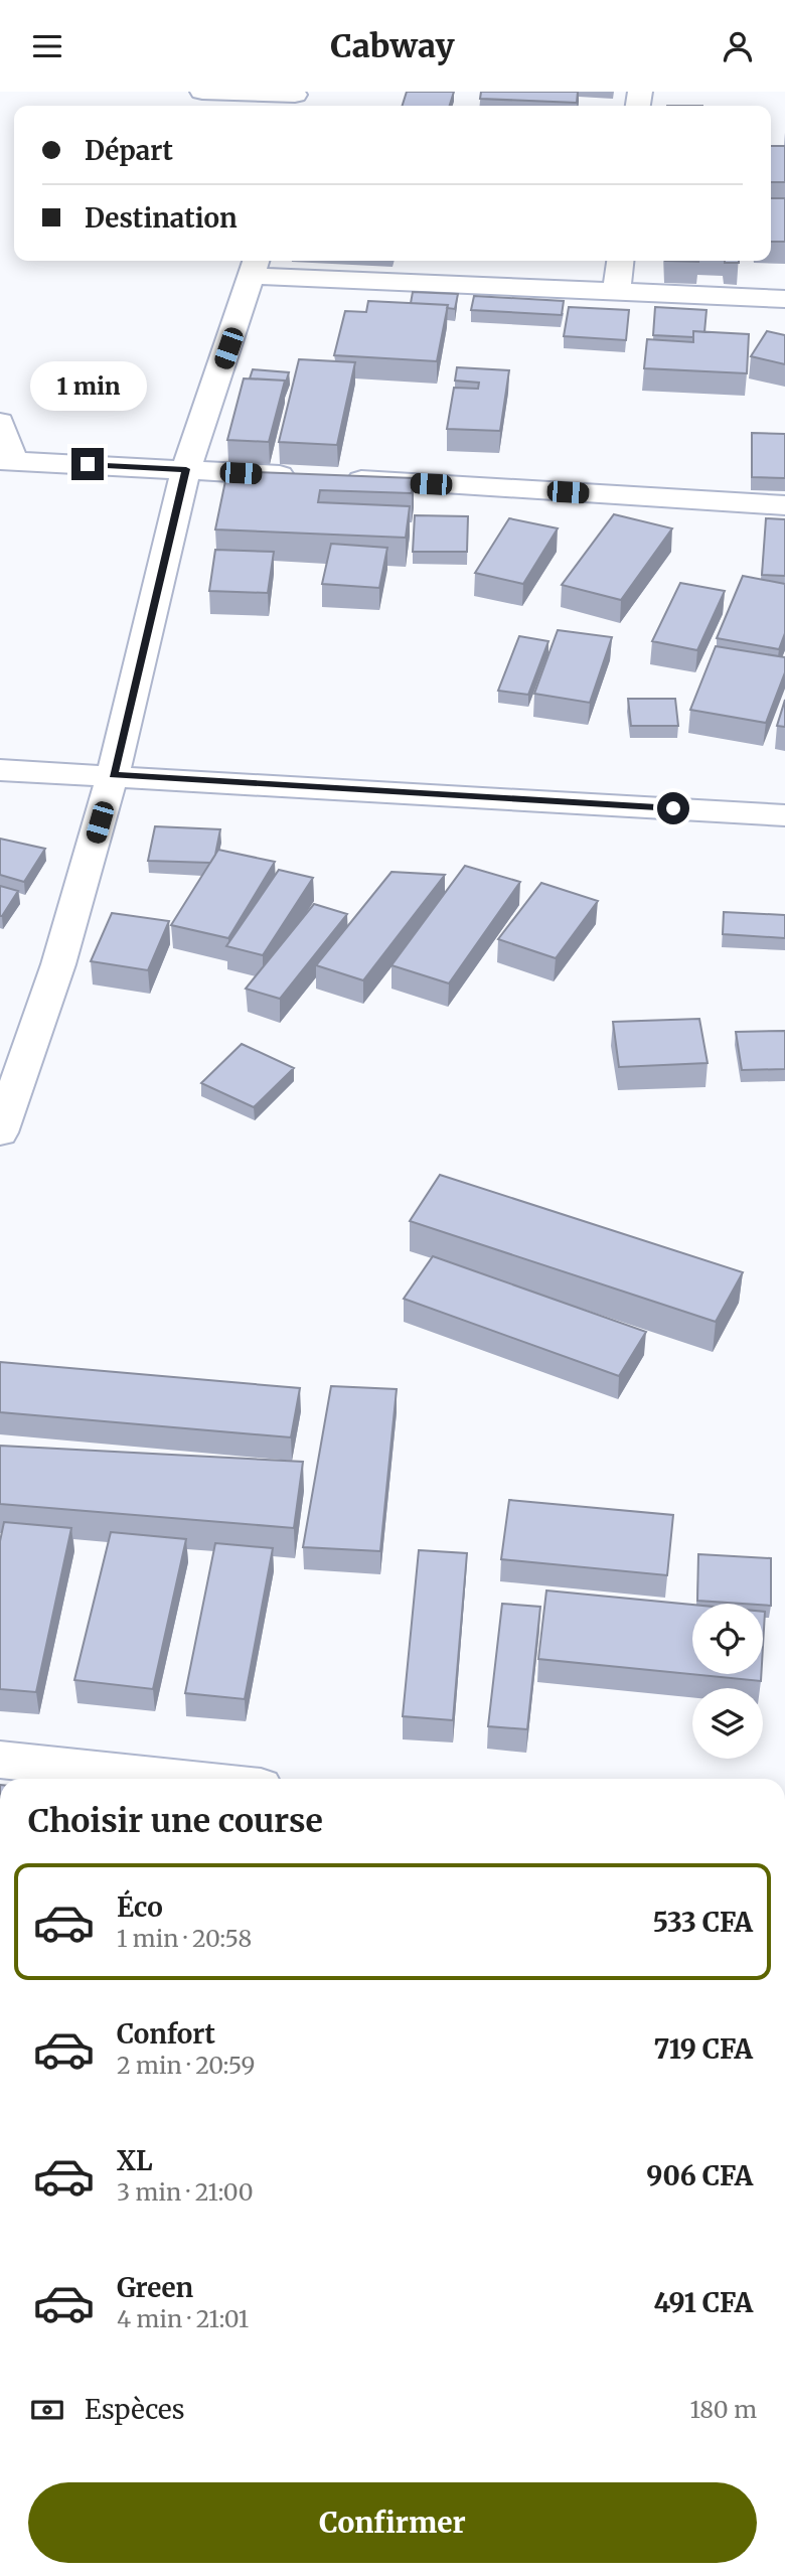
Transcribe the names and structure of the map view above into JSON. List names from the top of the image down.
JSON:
{
  "page": {
    "header": "Cabway",
    "banner": ["Départ", "Destination"],
    "bubble": "1 min",
    "heading": "Choisir une course",
    "list": [
      {
        "name": "Éco",
        "note": "1 min · 20:58",
        "value": "533 CFA"
      },
      {
        "name": "Confort",
        "note": "2 min · 20:59",
        "value": "719 CFA"
      },
      {
        "name": "XL",
        "note": "3 min · 21:00",
        "value": "906 CFA"
      },
      {
        "name": "Green",
        "note": "4 min · 21:01",
        "value": "491 CFA"
      }
    ],
    "pay": ["Espèces", "180 m"],
    "buttons": "Confirmer"
  }
}
